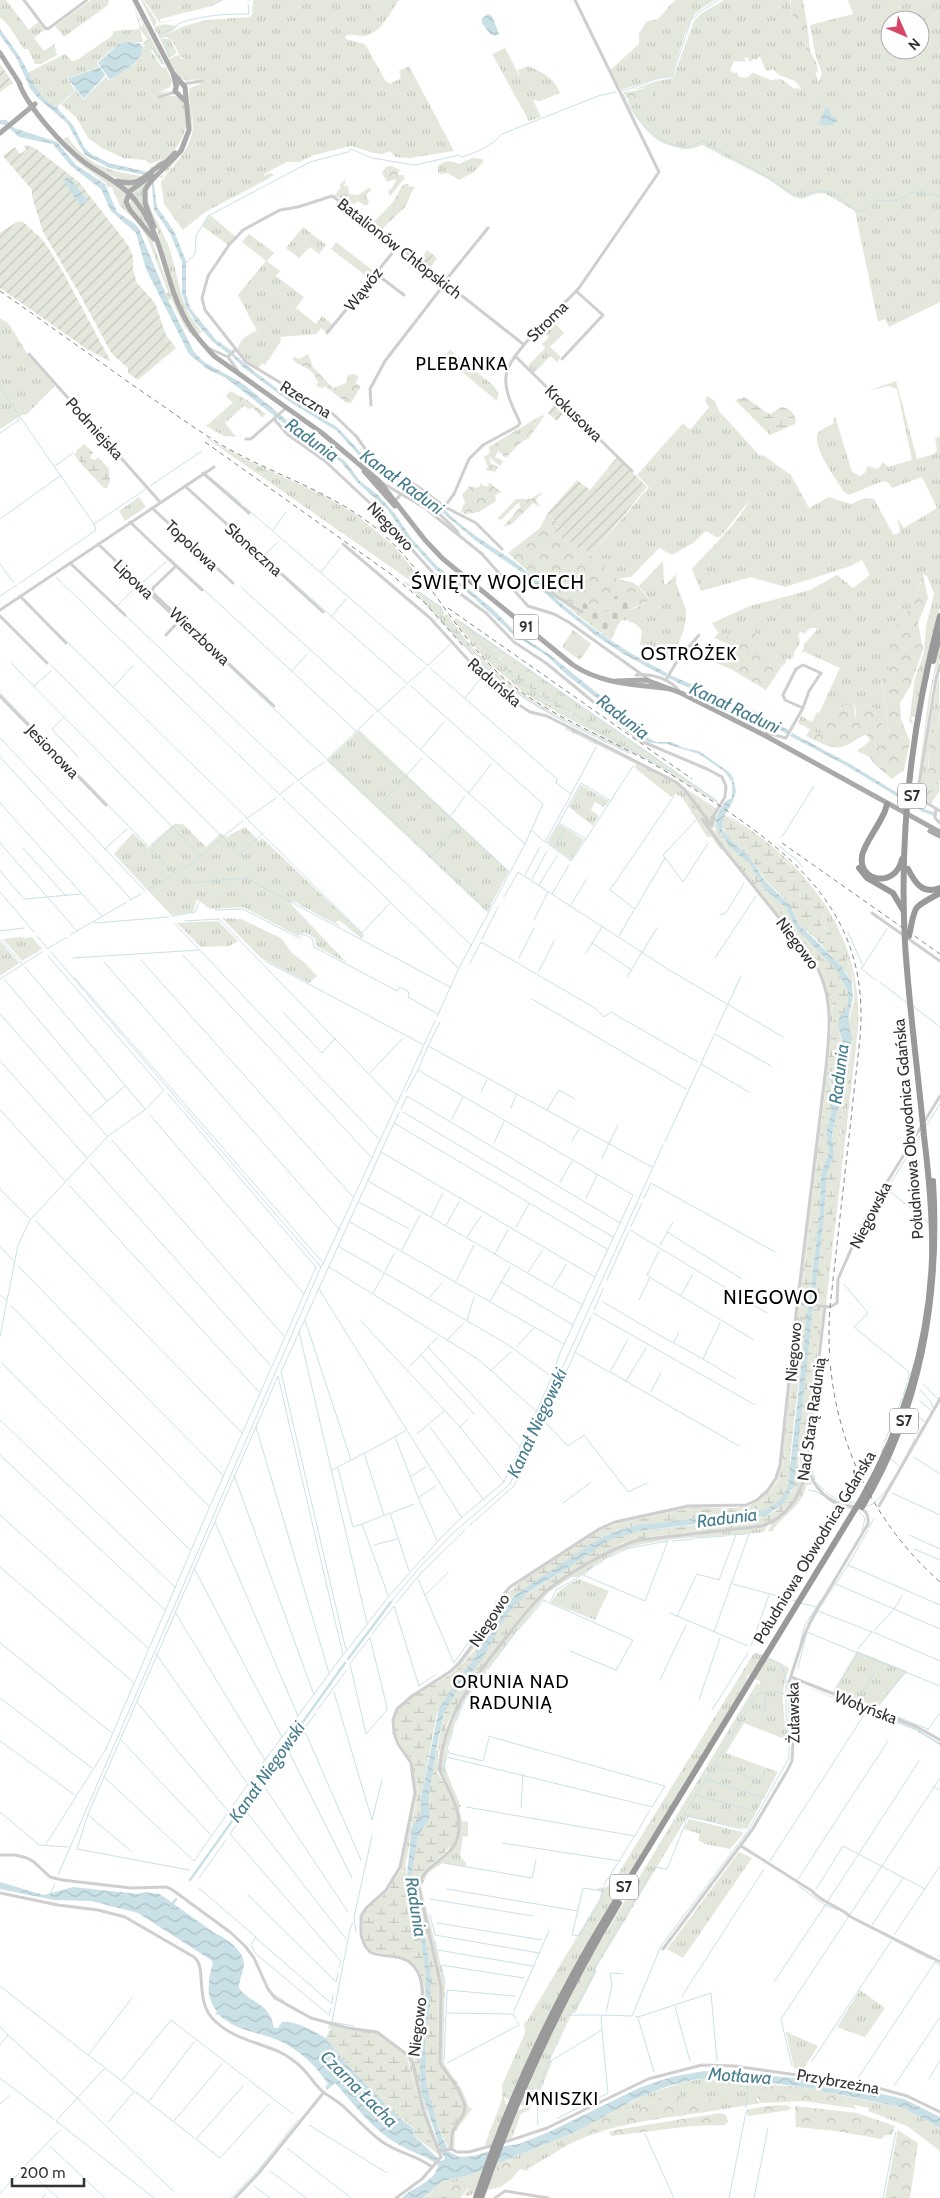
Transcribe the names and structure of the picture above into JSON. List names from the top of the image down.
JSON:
{
  "streets": {
    "highway": ["S7", "Południowa Obwodnica Gdańska"],
    "main road": ["91"],
    "street": [
      "Batalionów Chłopskich",
      "Wąwóz",
      "Stroma",
      "Rzeczna",
      "Krokusowa",
      "Podmiejska",
      "Niegowo",
      "Topolowa",
      "Słoneczna",
      "Lipowa",
      "Wierzbowa",
      "Raduńska",
      "Jesionowa",
      "Niegowska",
      "Nad Starą Radunią",
      "Wołyńska",
      "Żuławska",
      "Przybrzeżna"
    ]
  },
  "crossings": [
    ["Batalionów Chłopskich", "Wąwóz"],
    ["Batalionów Chłopskich", "Stroma"],
    ["Batalionów Chłopskich", "Rzeczna"],
    ["Stroma", "Rzeczna"],
    ["Stroma", "Krokusowa"],
    ["Niegowo", "Raduńska"],
    ["Niegowo", "Przybrzeżna"],
    ["S7", "Południowa Obwodnica Gdańska"],
    ["Niegowska", "Nad Starą Radunią"],
    ["Nad Starą Radunią", "Żuławska"],
    ["Nad Starą Radunią", "Przybrzeżna"],
    ["Wołyńska", "Żuławska"]
  ],
  "districts": [
    "PLEBANKA",
    "ŚWIĘTY WOJCIECH",
    "OSTRÓŻEK",
    "NIEGOWO",
    "ORUNIA NAD RADUNIĄ",
    "MNISZKI"
  ],
  "water": [
    "Radunia",
    "Kanał Raduni",
    "Kanał Niegowski",
    "Motława",
    "Czarna Łacha"
  ],
  "scale_bar": "200 m",
  "north": "bottom right"
}
